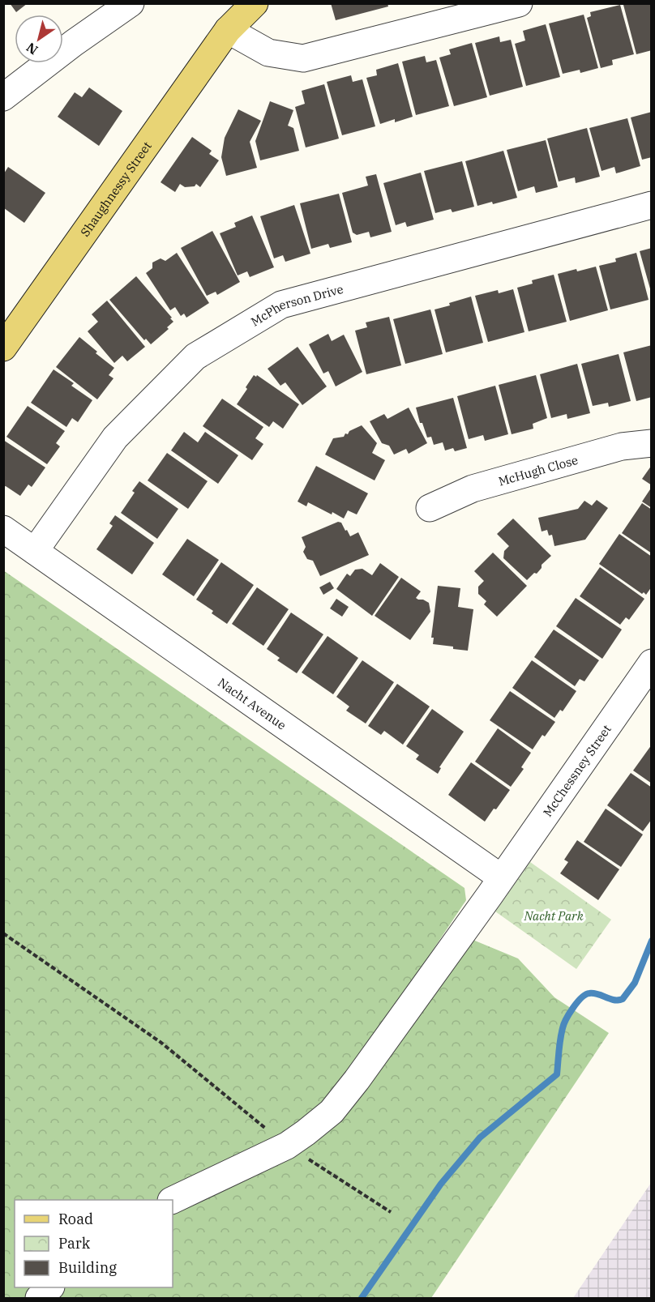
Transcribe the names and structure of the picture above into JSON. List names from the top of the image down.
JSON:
{
  "streets": {
    "main road": ["Shaughnessy Street"],
    "street": [
      "McPherson Drive",
      "McHugh Close",
      "Nacht Avenue",
      "McChessney Street"
    ]
  },
  "crossings": [
    ["McPherson Drive", "Nacht Avenue"],
    ["Nacht Avenue", "McChessney Street"]
  ],
  "parks": ["Nacht Park"],
  "legend": ["Road", "Park", "Building"],
  "north": "bottom left"
}
